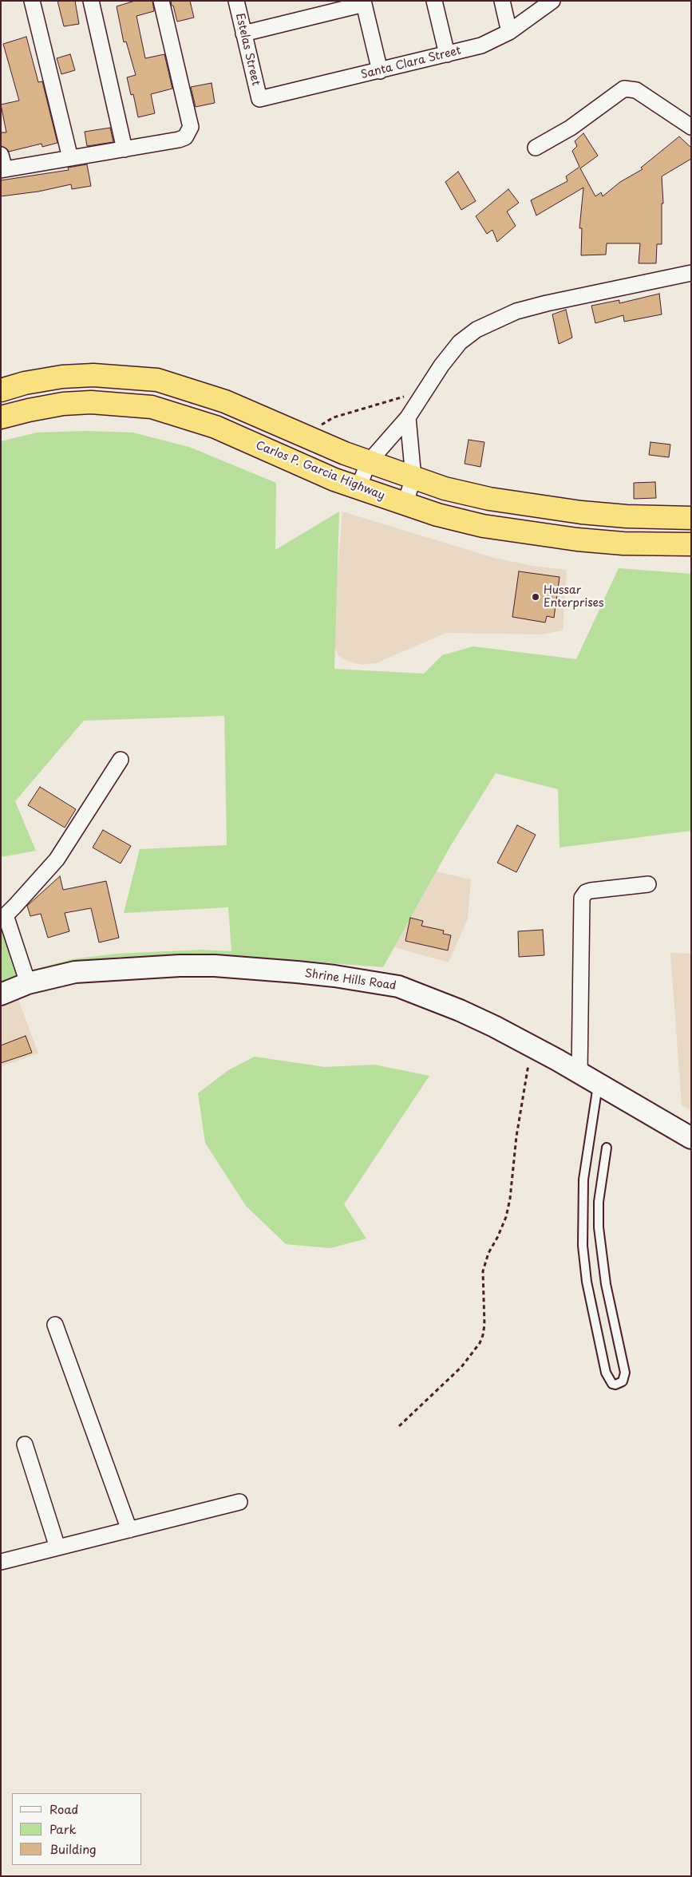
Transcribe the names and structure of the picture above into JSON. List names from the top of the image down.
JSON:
{
  "streets": {
    "highway": ["Carlos P. Garcia Highway"],
    "street": ["Estelas Street", "Santa Clara Street", "Shrine Hills Road"]
  },
  "crossings": [
    ["Estelas Street", "Santa Clara Street"]
  ],
  "places": ["Hussar Enterprises"],
  "legend": ["Road", "Park", "Building"]
}
